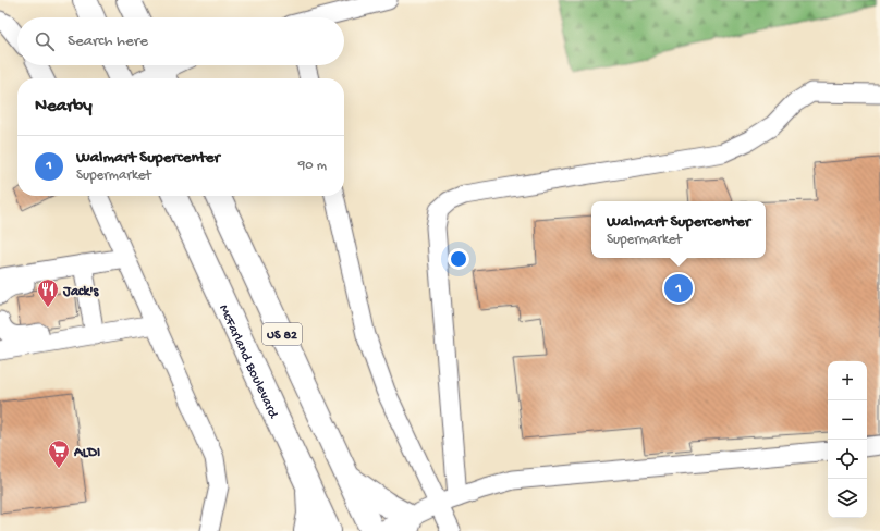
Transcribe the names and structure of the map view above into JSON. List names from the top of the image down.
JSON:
{
  "streets": {
    "highway": ["US 82", "McFarland Boulevard"]
  },
  "places": {
    "restaurant": ["Jack's"],
    "supermarket": ["ALDI"]
  },
  "page": {
    "search": "Search here",
    "heading": "Nearby",
    "list": [
      {
        "mark": "1",
        "name": "Walmart Supercenter",
        "note": "Supermarket",
        "value": "90 m"
      }
    ],
    "popup": ["Walmart Supercenter", "Supermarket"],
    "pins": "1",
    "map_buttons": ["+", "−"]
  }
}
